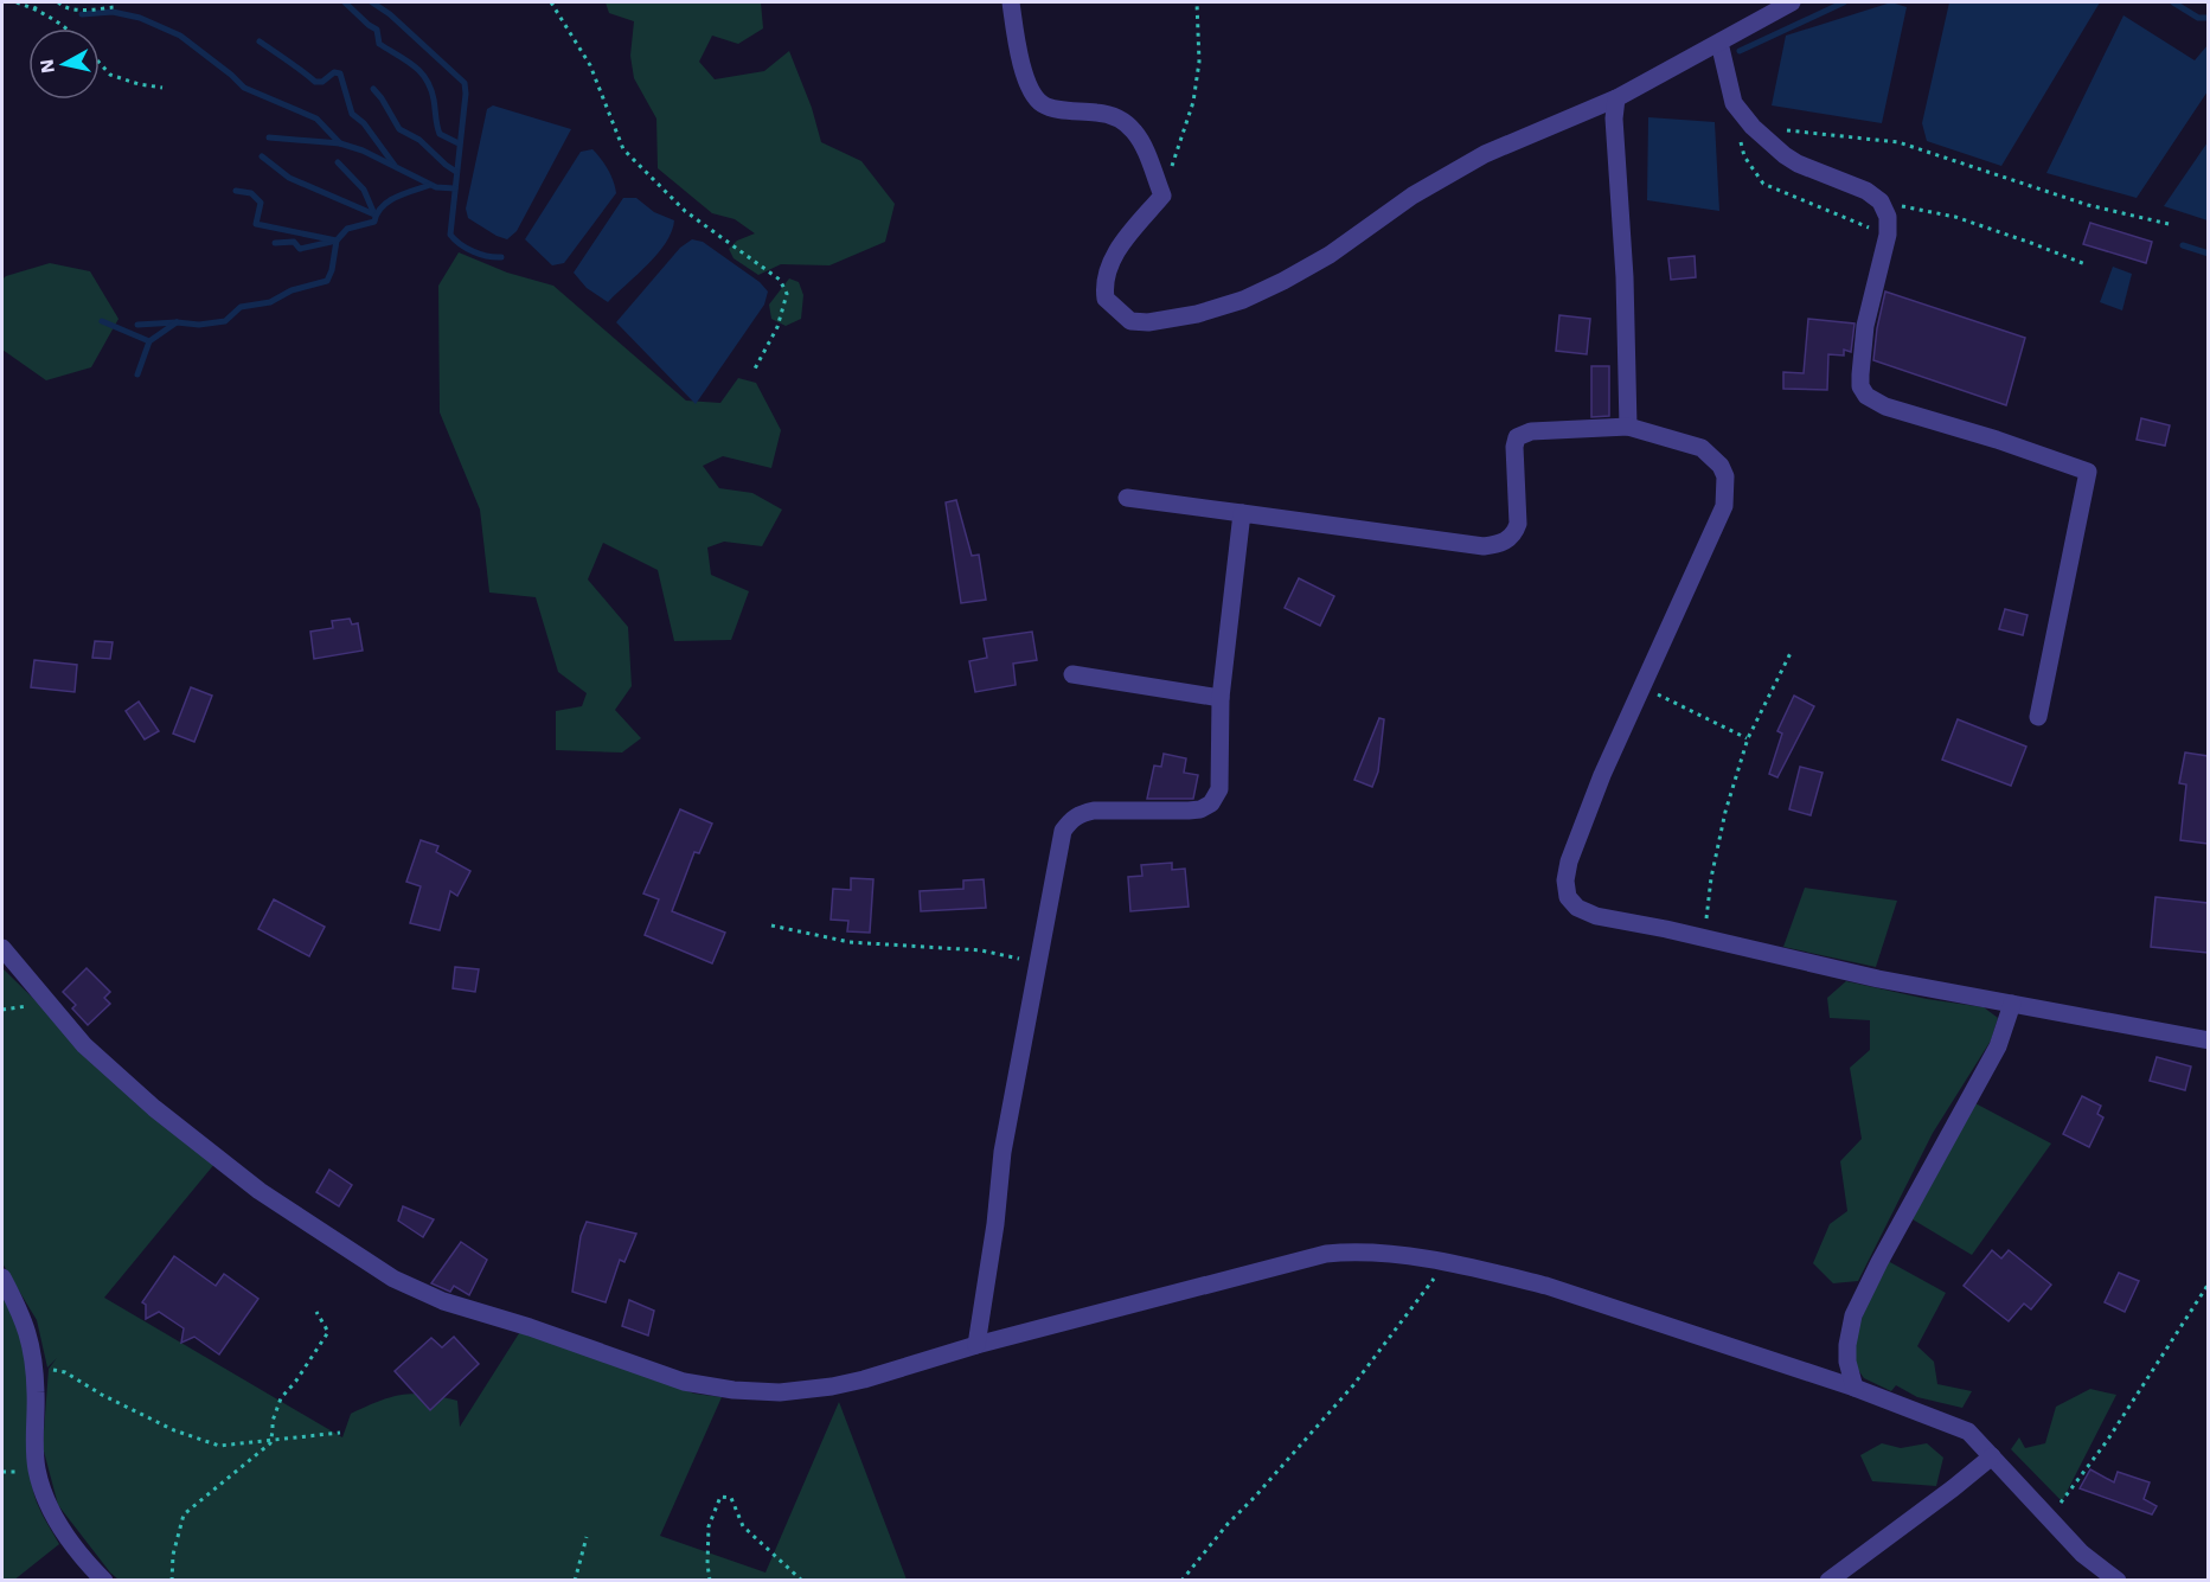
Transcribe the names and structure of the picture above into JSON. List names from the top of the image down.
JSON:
{
  "north": "left"
}
